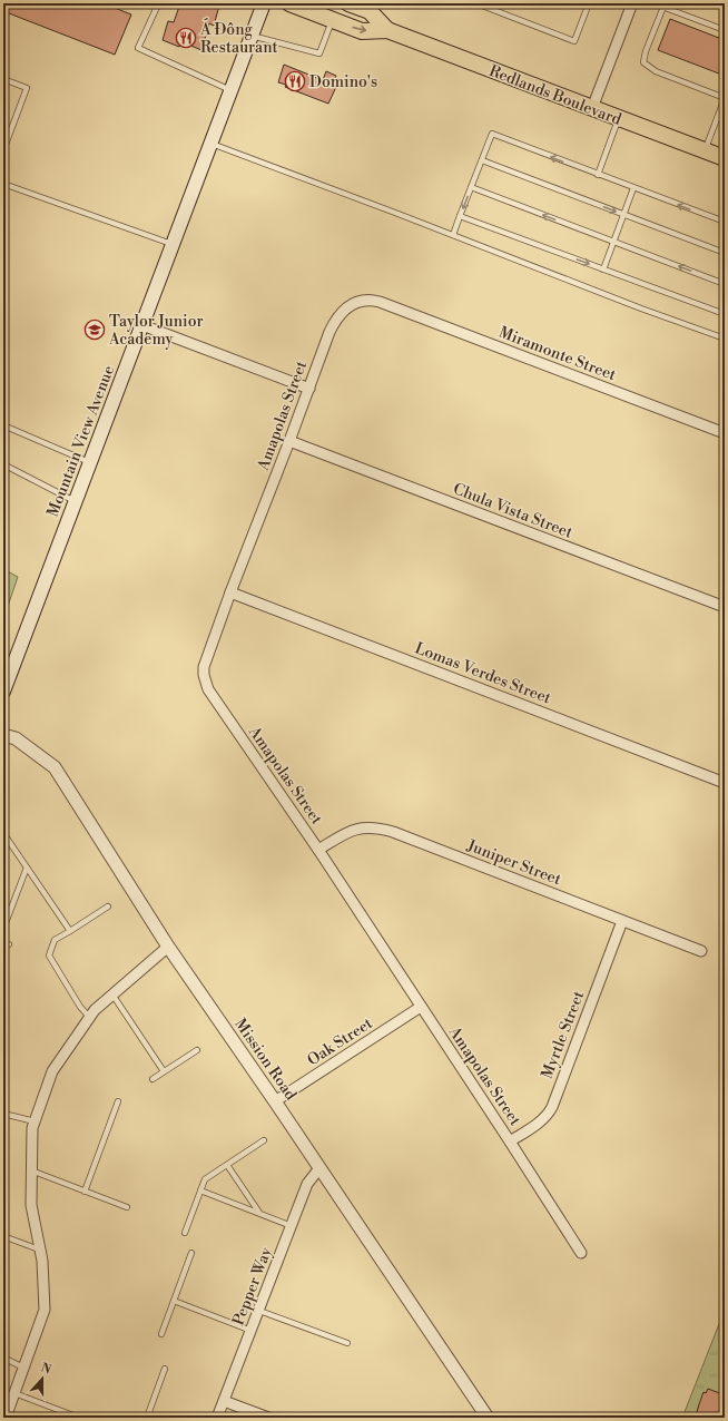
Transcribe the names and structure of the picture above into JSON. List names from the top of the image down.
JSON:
{
  "streets": {
    "main road": ["Redlands Boulevard", "Mountain View Avenue"],
    "street": [
      "Miramonte Street",
      "Amapolas Street",
      "Chula Vista Street",
      "Lomas Verdes Street",
      "Juniper Street",
      "Myrtle Street",
      "Oak Street",
      "Mission Road",
      "Pepper Way"
    ]
  },
  "crossings": [
    ["Miramonte Street", "Amapolas Street"],
    ["Amapolas Street", "Chula Vista Street"],
    ["Amapolas Street", "Lomas Verdes Street"],
    ["Amapolas Street", "Juniper Street"],
    ["Amapolas Street", "Myrtle Street"],
    ["Amapolas Street", "Oak Street"],
    ["Juniper Street", "Myrtle Street"],
    ["Oak Street", "Mission Road"],
    ["Mission Road", "Pepper Way"]
  ],
  "places": {
    "restaurant": ["Á Đông Restaurant", "Domino's"],
    "school or university": ["Taylor Junior Academy"]
  },
  "north": "top"
}
